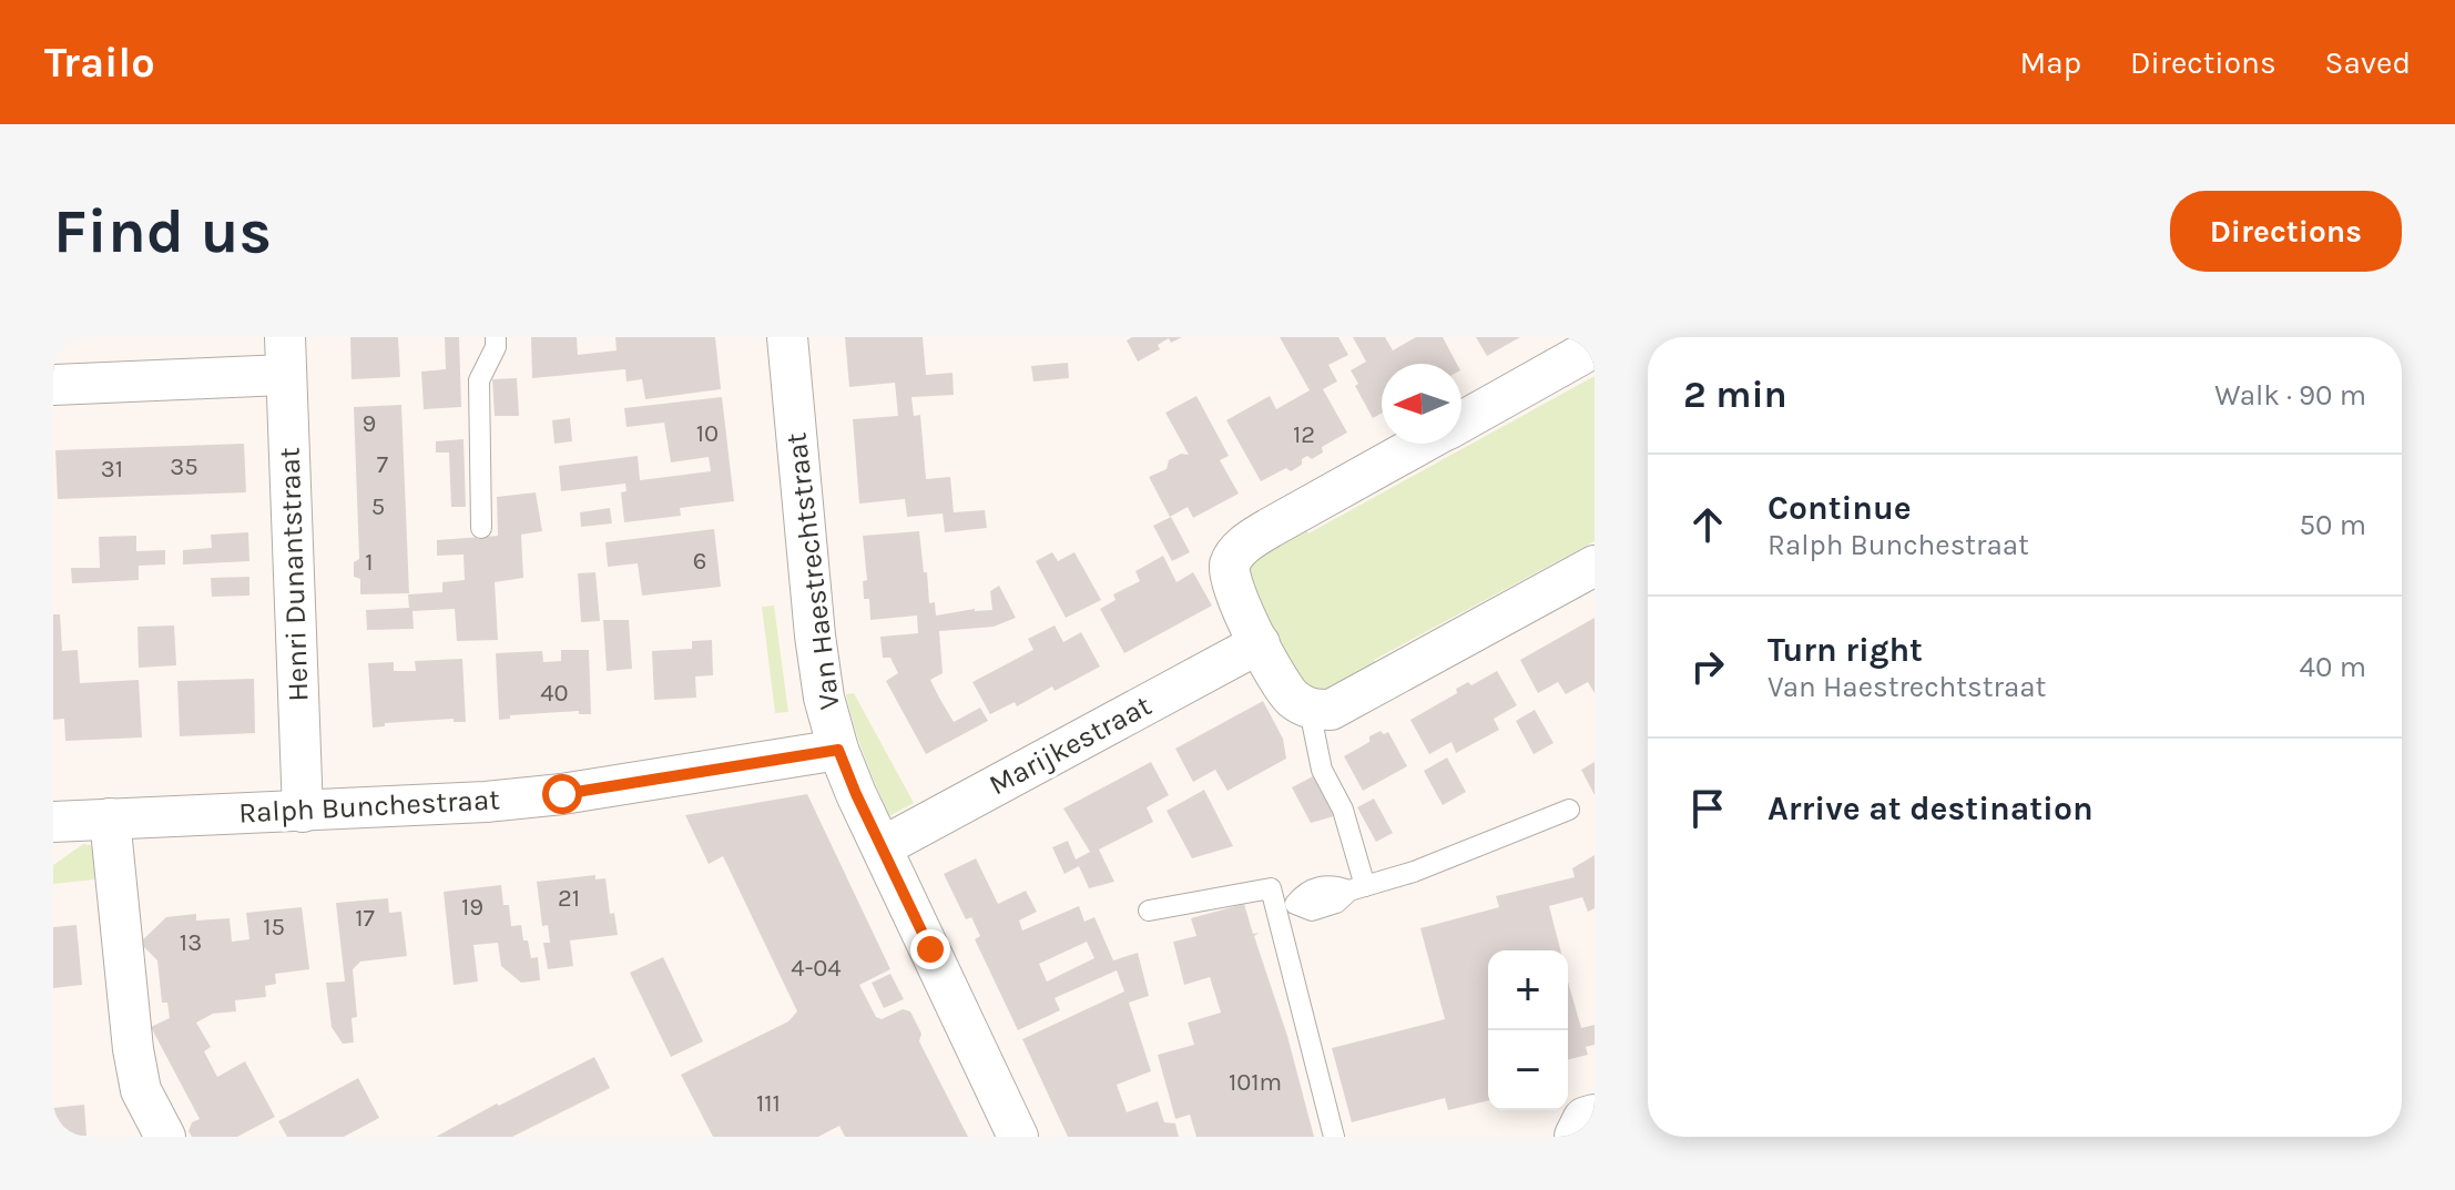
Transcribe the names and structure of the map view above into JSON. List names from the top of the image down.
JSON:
{
  "streets": {
    "street": [
      "Van Haestrechtstraat",
      "Henri Dunantstraat",
      "Marijkestraat",
      "Ralph Bunchestraat"
    ]
  },
  "crossings": [
    ["Van Haestrechtstraat", "Marijkestraat"],
    ["Van Haestrechtstraat", "Ralph Bunchestraat"],
    ["Henri Dunantstraat", "Ralph Bunchestraat"]
  ],
  "house_numbers": [
    "9",
    "10",
    "12",
    "7",
    "35",
    "31",
    "5",
    "6",
    "1",
    "40",
    "21",
    "19",
    "17",
    "15",
    "13",
    "4-04",
    "101m",
    "111"
  ],
  "north": "left",
  "page": {
    "header": "Trailo",
    "nav": ["Map", "Directions", "Saved"],
    "buttons": "Directions",
    "title": "Find us",
    "heading": ["2 min", "Walk · 90 m"],
    "list": [
      ["Continue", "Ralph Bunchestraat", "50 m"],
      ["Turn right", "Van Haestrechtstraat", "40 m"],
      "Arrive at destination"
    ],
    "map_buttons": ["+", "−"]
  }
}
